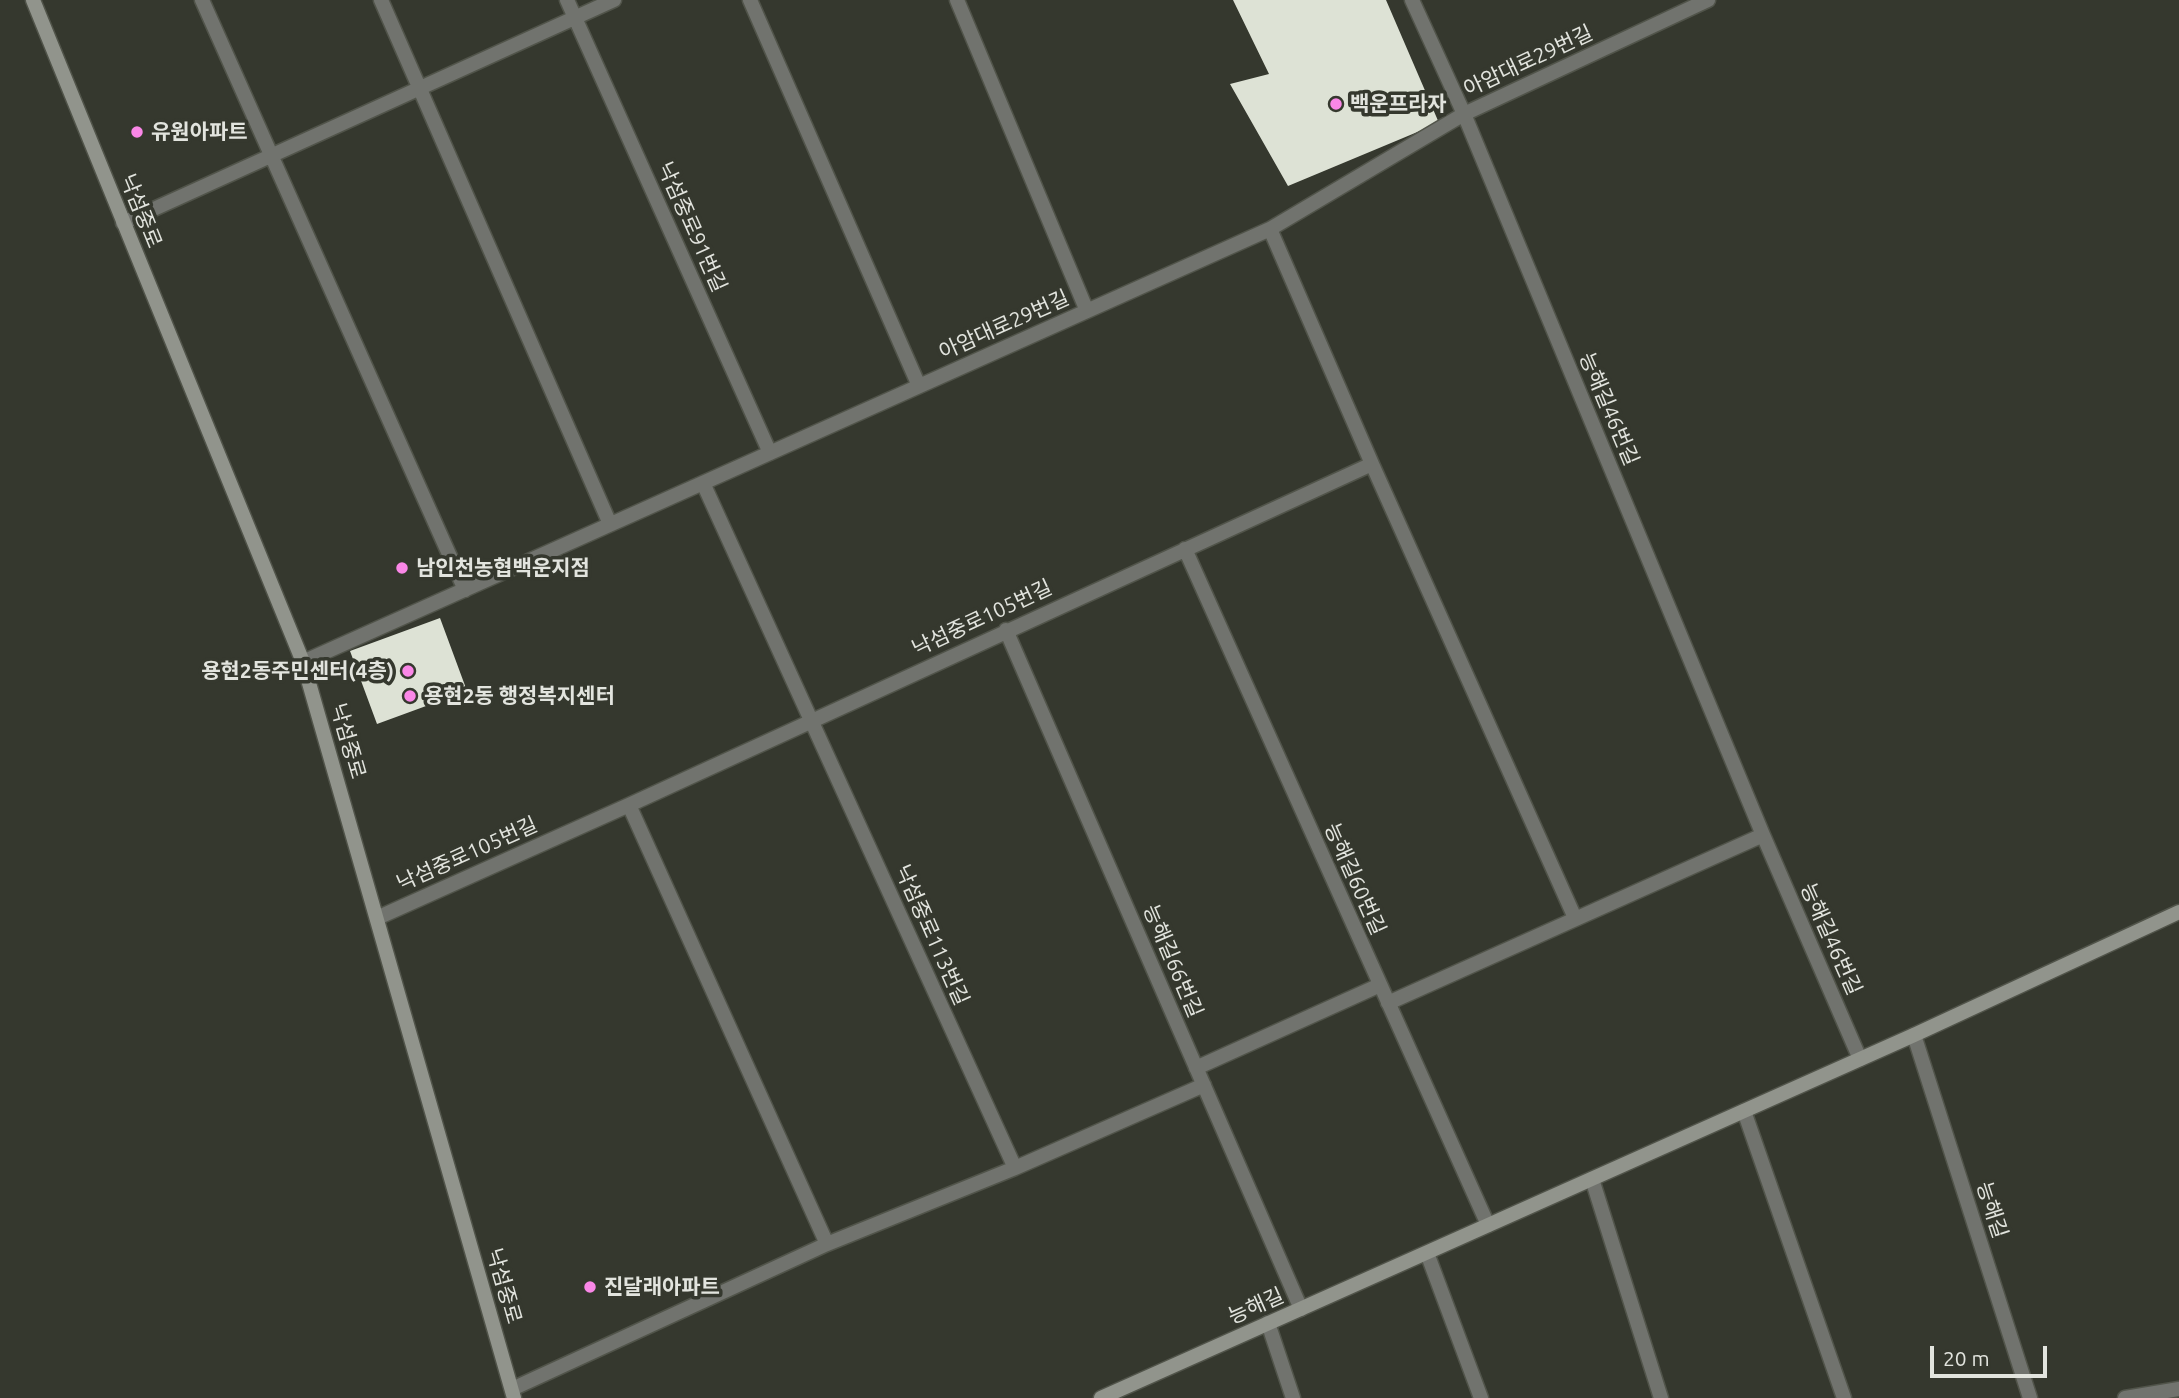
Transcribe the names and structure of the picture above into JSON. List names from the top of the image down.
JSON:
{
  "streets": {
    "street": [
      "아암대로29번길",
      "낙섬중로",
      "낙섬중로91번길",
      "능해길46번길",
      "낙섬중로105번길",
      "능해길60번길",
      "낙섬중로113번길",
      "능해길66번길",
      "능해길"
    ]
  },
  "crossings": [
    ["아암대로29번길", "낙섬중로"],
    ["아암대로29번길", "낙섬중로91번길"],
    ["아암대로29번길", "능해길46번길"],
    ["아암대로29번길", "낙섬중로113번길"],
    ["낙섬중로", "낙섬중로105번길"],
    ["능해길46번길", "능해길"],
    ["낙섬중로105번길", "능해길60번길"],
    ["낙섬중로105번길", "낙섬중로113번길"],
    ["낙섬중로105번길", "능해길66번길"],
    ["능해길60번길", "능해길"],
    ["능해길66번길", "능해길"]
  ],
  "places": [
    "백운프라자",
    "유원아파트",
    "남인천농협백운지점",
    "용현2동주민센터(4층)",
    "용현2동 행정복지센터",
    "진달래아파트"
  ],
  "scale_bar": "20 m"
}
